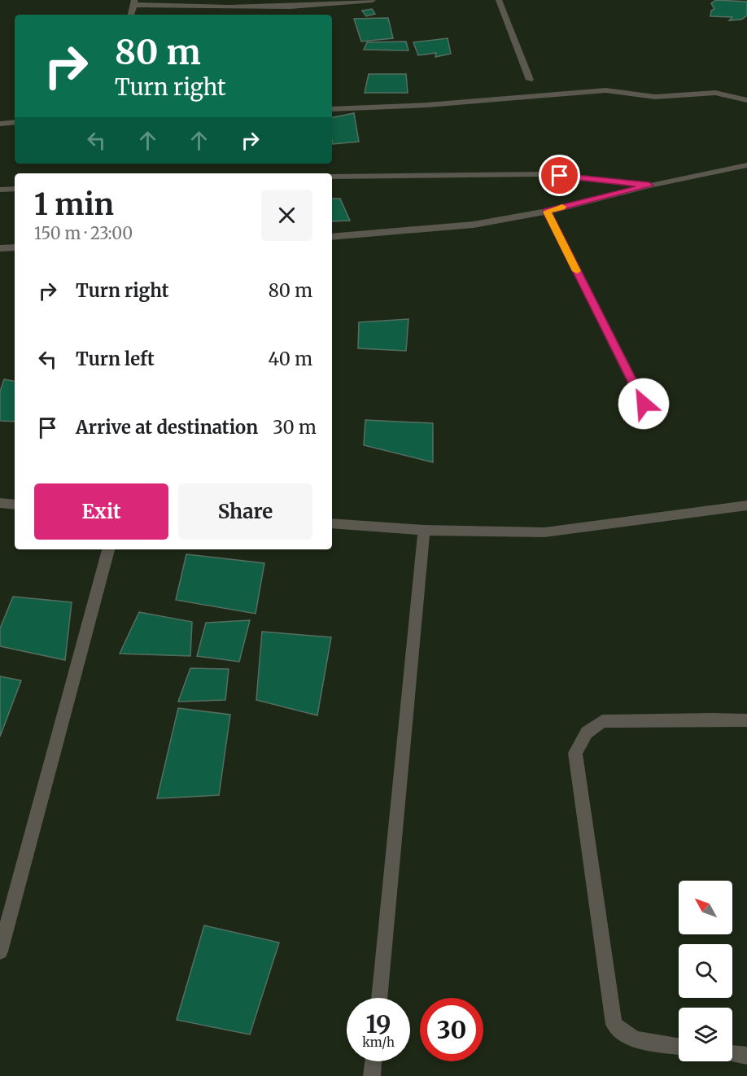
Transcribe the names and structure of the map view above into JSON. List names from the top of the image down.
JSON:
{
  "north": "top left",
  "page": {
    "turn": ["80 m", "Turn right"],
    "heading": ["1 min", "150 m · 23:00"],
    "list": [
      {
        "name": "Turn right",
        "value": "80 m"
      },
      {
        "name": "Turn left",
        "value": "40 m"
      },
      {
        "name": "Arrive at destination",
        "value": "30 m"
      }
    ],
    "buttons": ["Exit", "Share"],
    "speed": "19 km/h",
    "limit": "30"
  }
}
